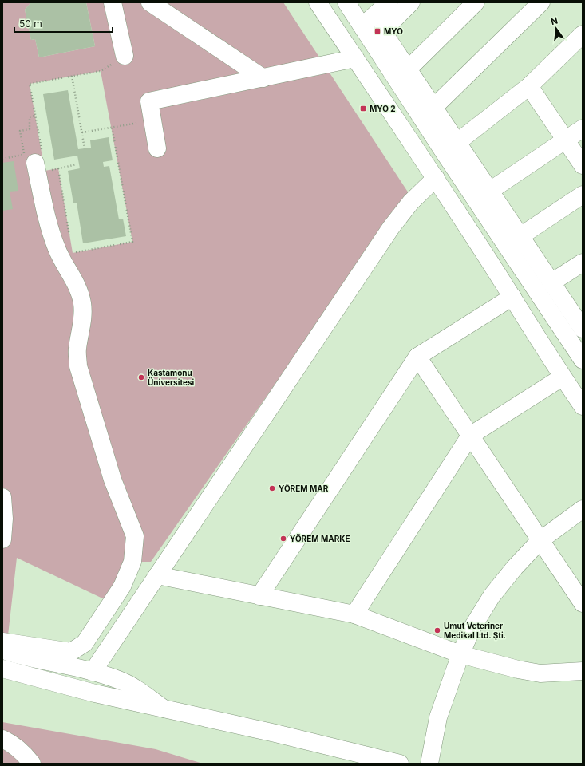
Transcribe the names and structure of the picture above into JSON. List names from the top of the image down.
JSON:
{
  "places": {
    "transit": ["MYO", "MYO 2"],
    "other": [
      "Kastamonu Üniversitesi",
      "YÖREM MAR",
      "YÖREM MARKE",
      "Umut Veteriner Medikal Ltd. Şti."
    ]
  },
  "scale_bar": "50 m",
  "north": "top"
}
